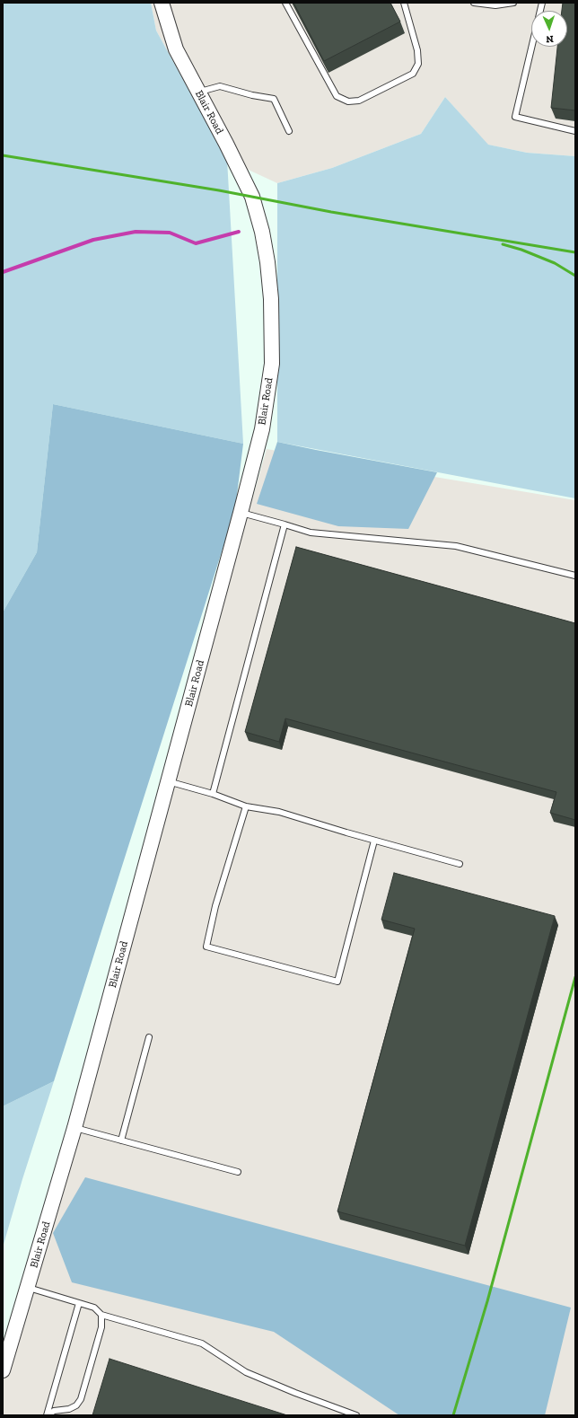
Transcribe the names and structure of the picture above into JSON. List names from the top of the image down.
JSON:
{
  "streets": {
    "street": ["Blair Road"]
  },
  "north": "bottom"
}
